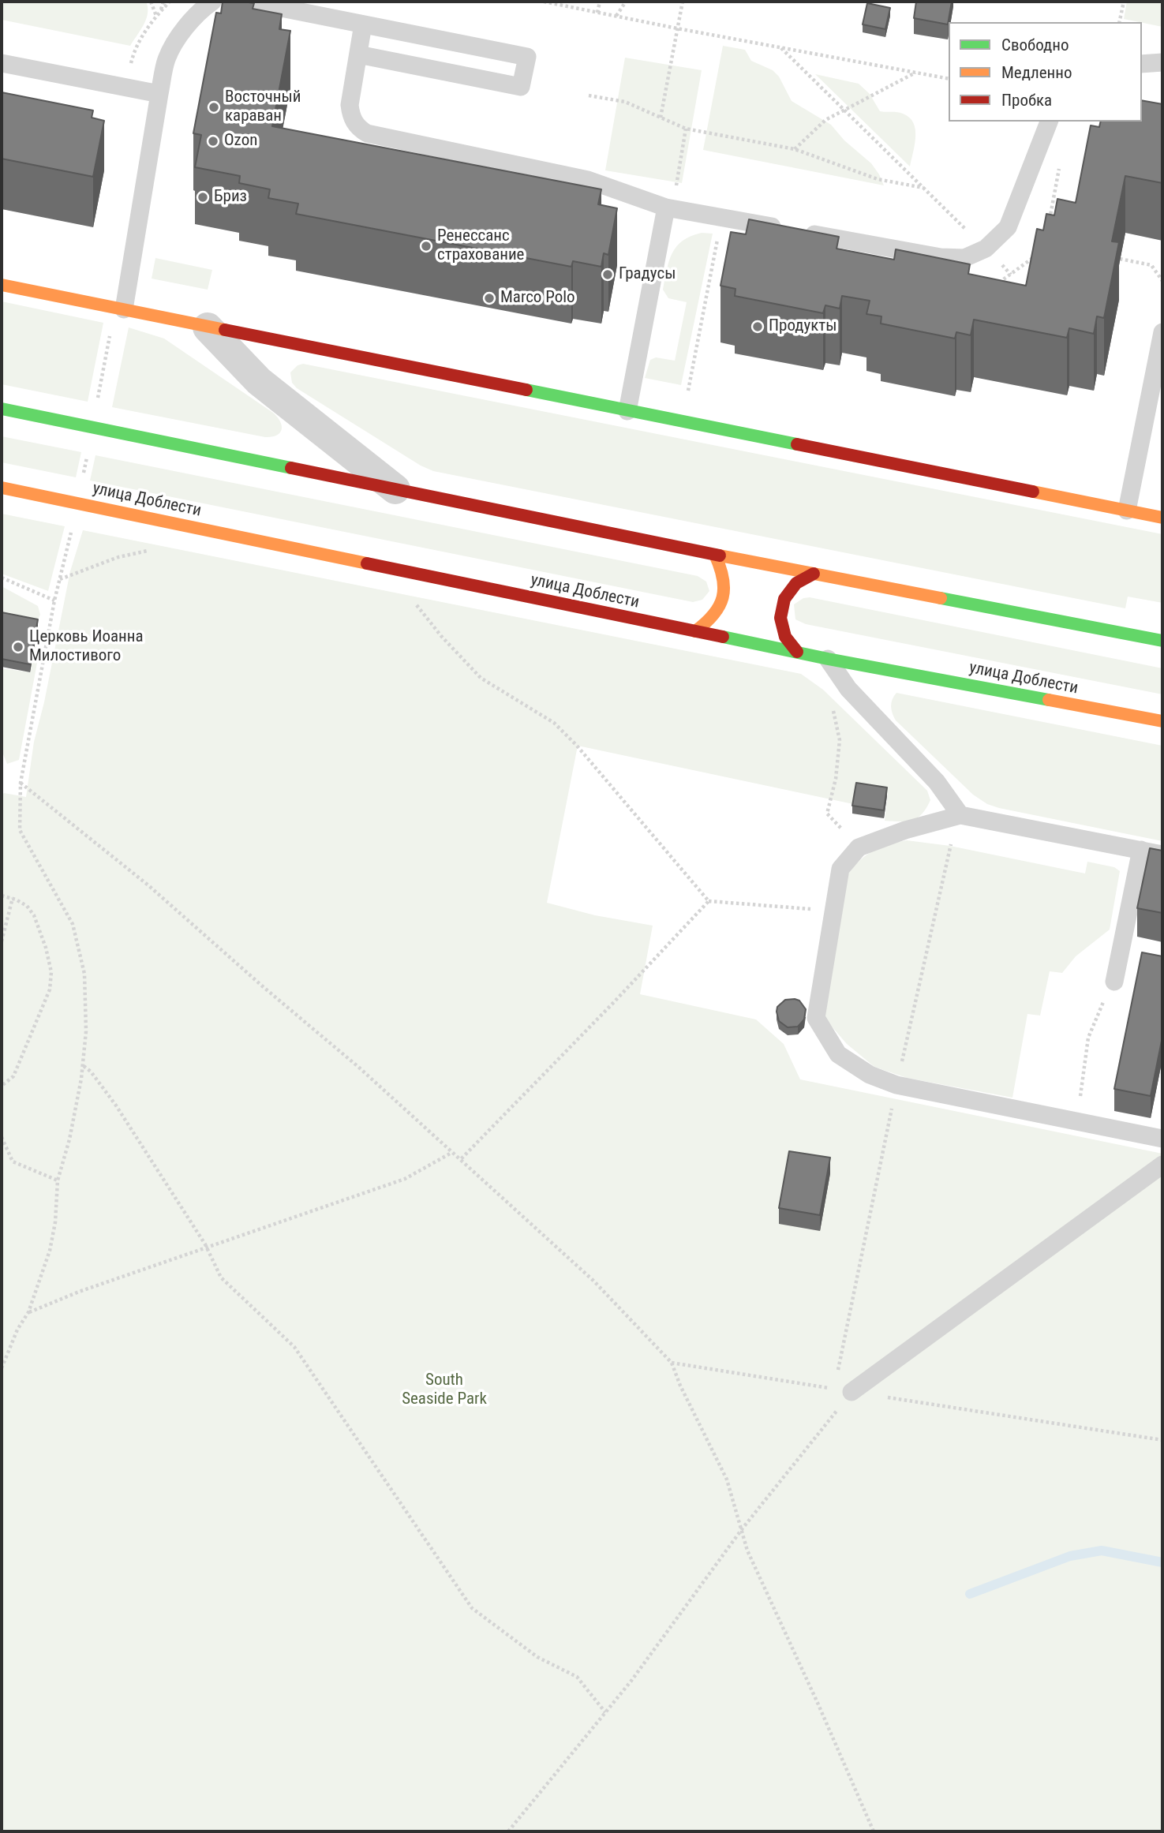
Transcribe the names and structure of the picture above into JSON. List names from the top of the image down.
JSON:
{
  "streets": {
    "main road": ["улица Доблести"]
  },
  "parks": ["South Seaside Park"],
  "places": [
    "Восточный караван",
    "Ozon",
    "Бриз",
    "Ренессанс страхование",
    "Градусы",
    "Marco Polo",
    "Продукты",
    "Церковь Иоанна Милостивого"
  ],
  "legend": ["Свободно", "Медленно", "Пробка"]
}
